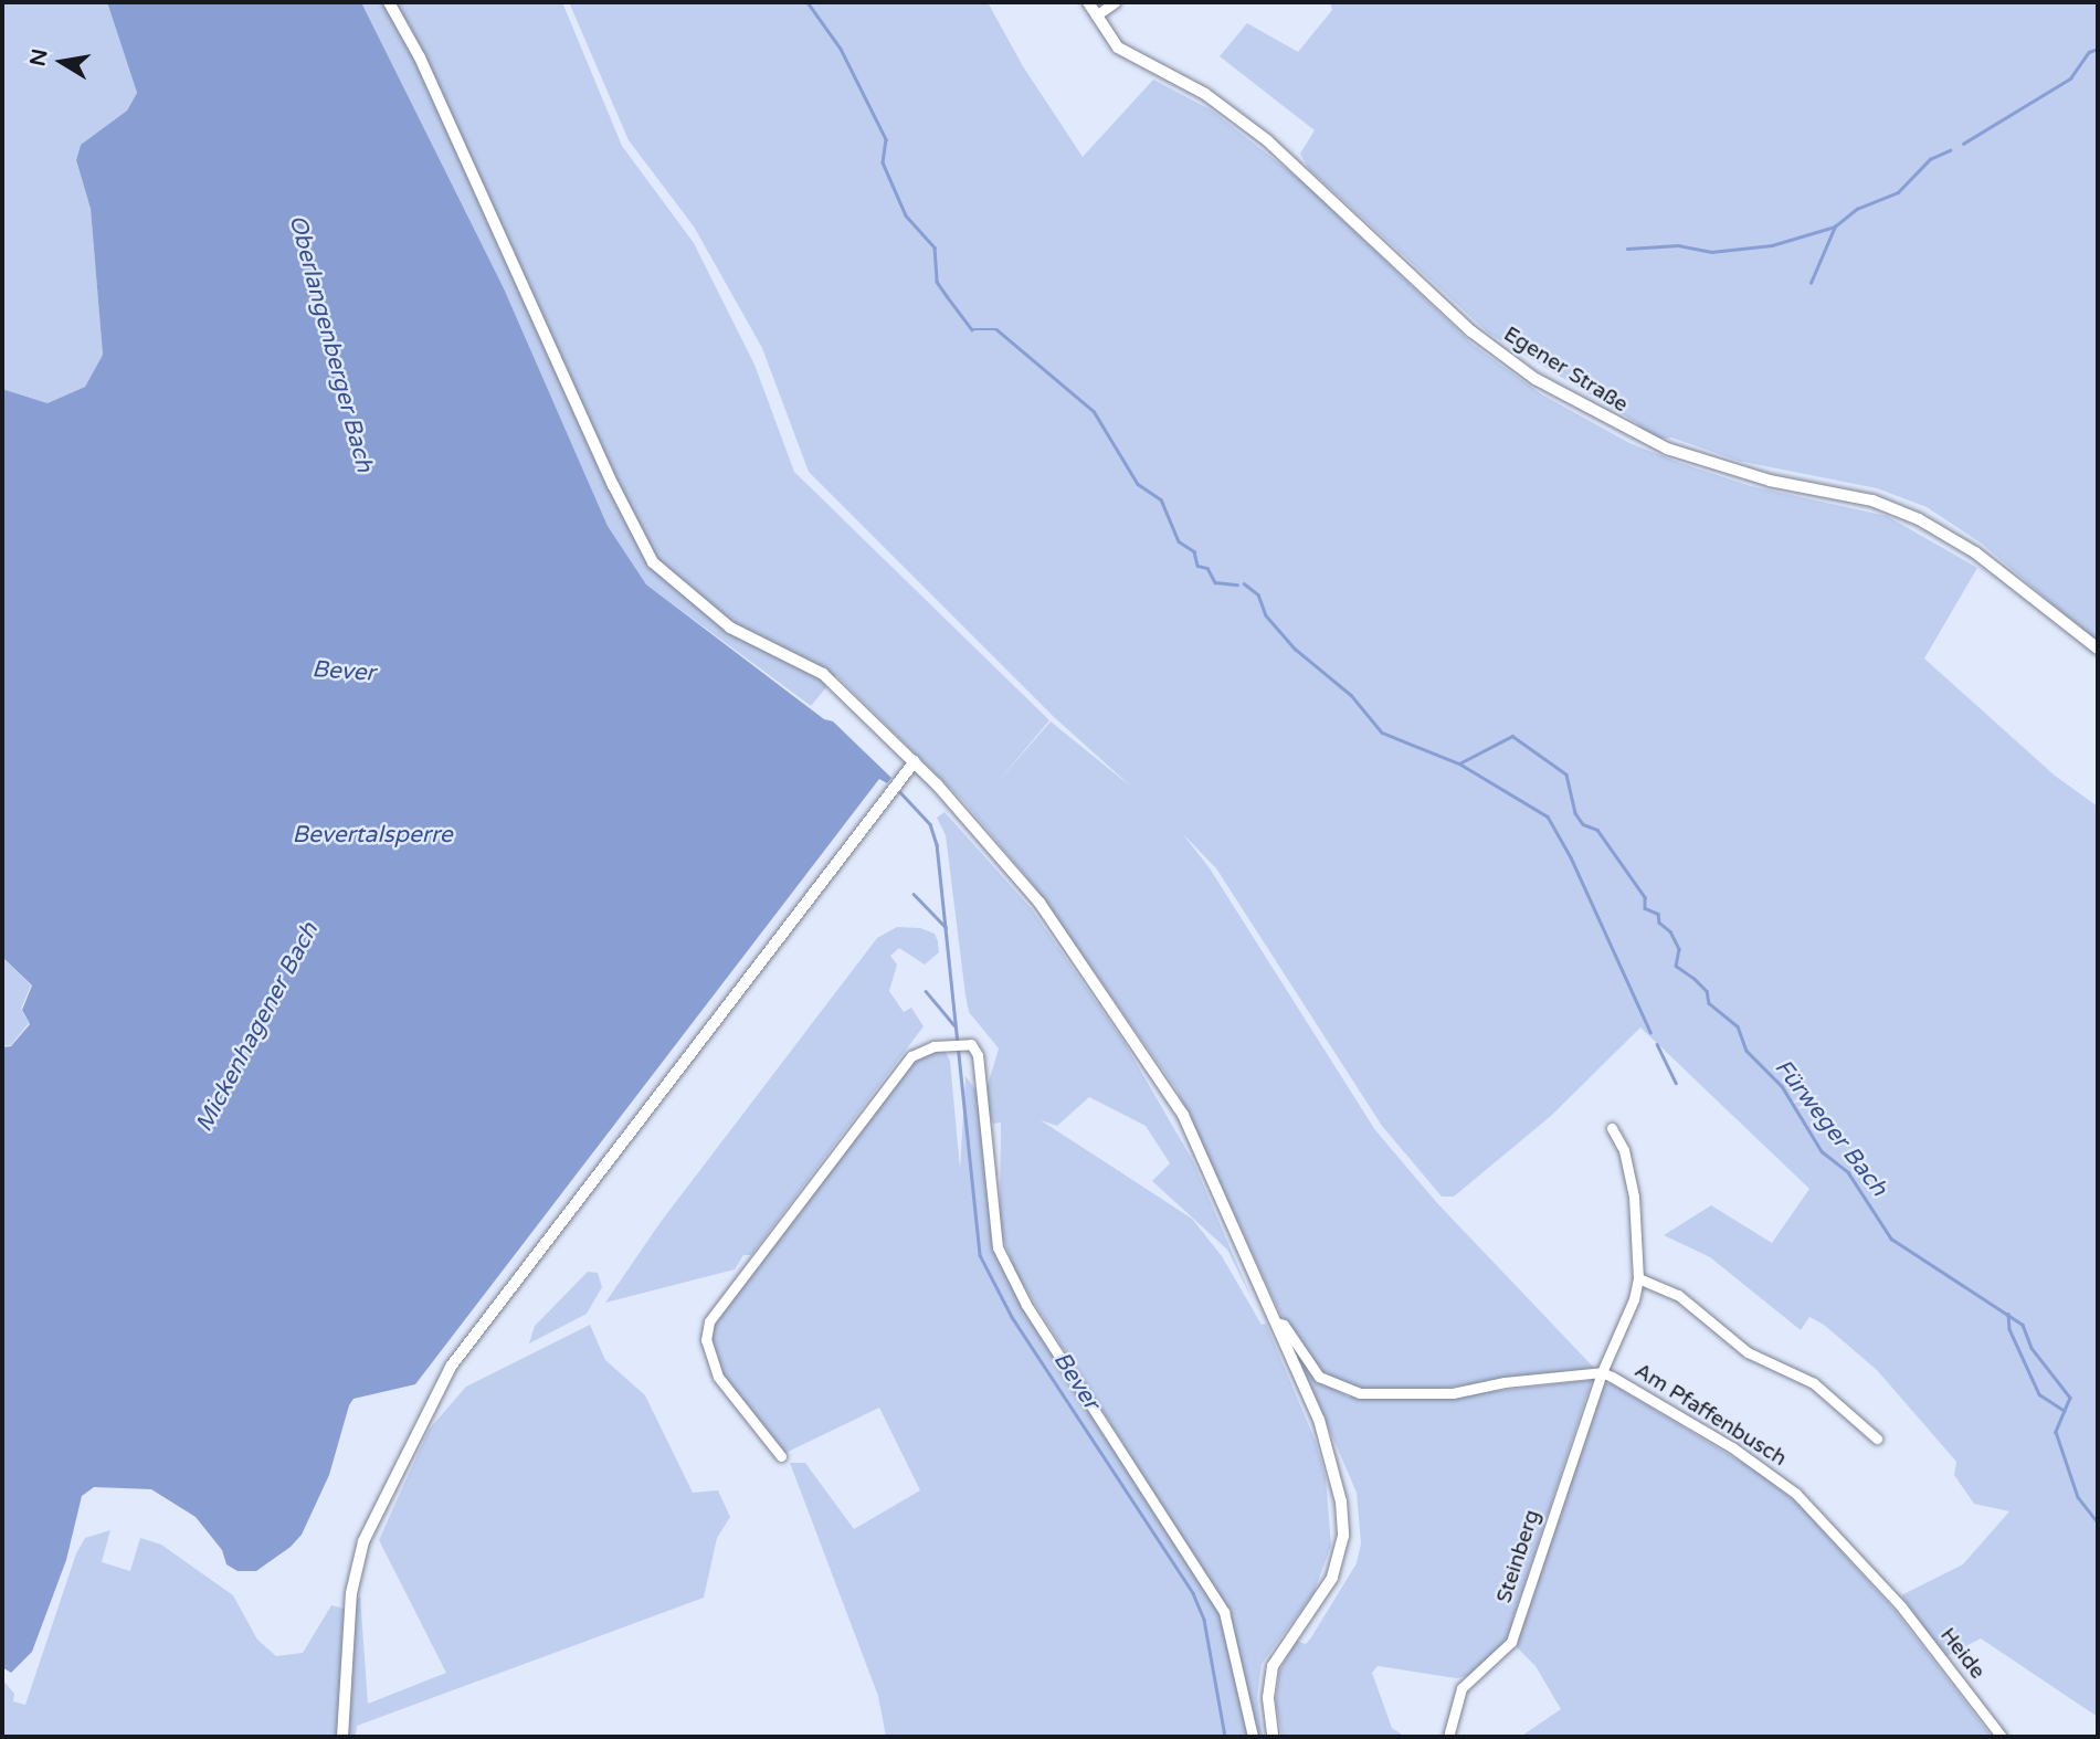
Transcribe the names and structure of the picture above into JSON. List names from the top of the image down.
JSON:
{
  "streets": {
    "street": [
      "Egener Straße",
      "Am Pfaffenbusch",
      "Steinberg",
      "Heide"
    ]
  },
  "crossings": [
    ["Am Pfaffenbusch", "Steinberg"],
    ["Am Pfaffenbusch", "Heide"]
  ],
  "water": [
    "Oberlangenberger Bach",
    "Bever",
    "Bevertalsperre",
    "Mickenhagener Bach",
    "Fürweger Bach"
  ],
  "north": "left"
}
